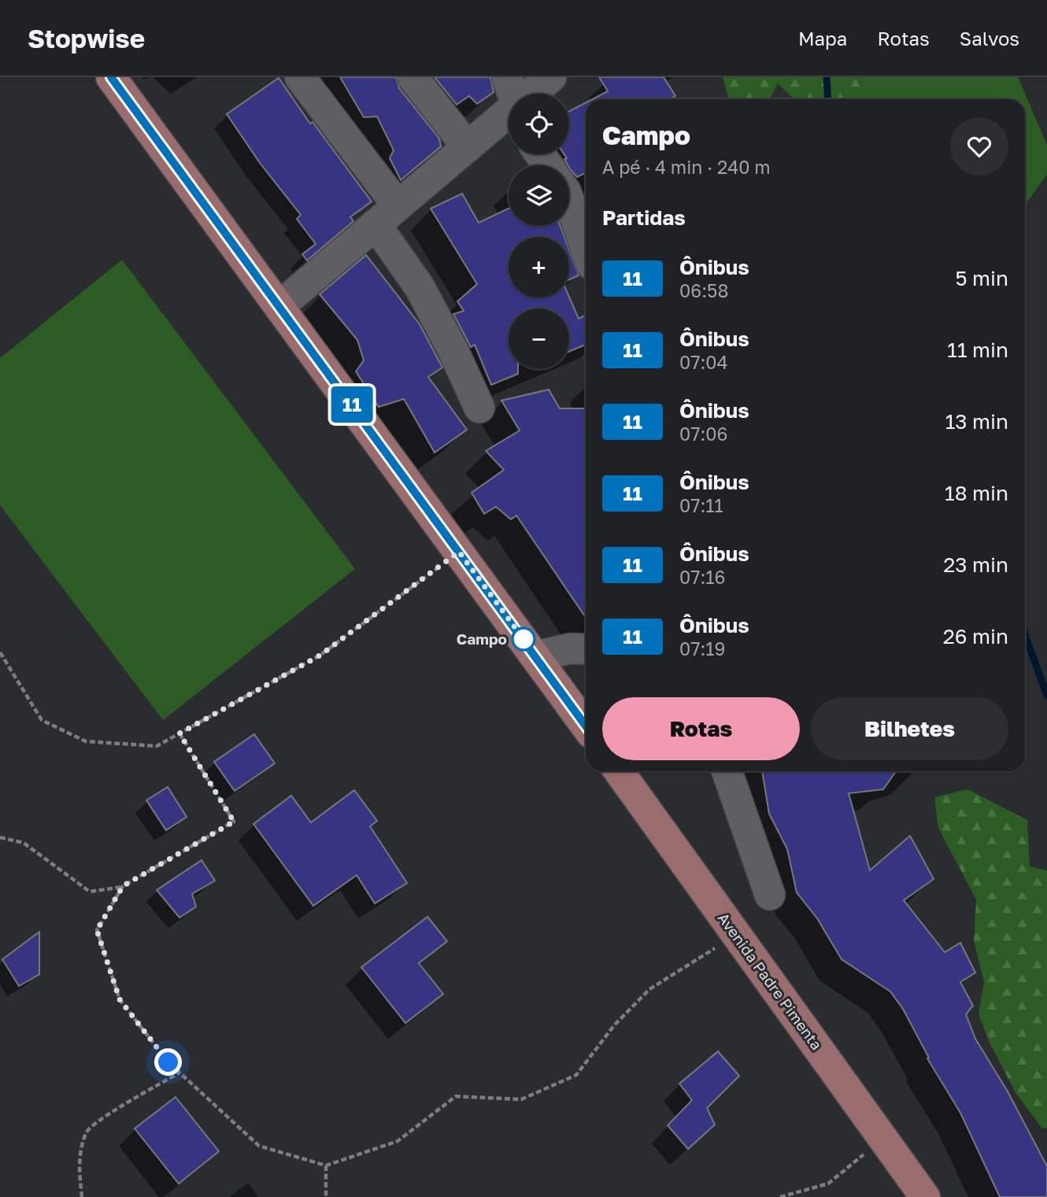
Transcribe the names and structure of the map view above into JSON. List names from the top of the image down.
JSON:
{
  "streets": {
    "main road": ["Avenida Padre Pimenta"]
  },
  "places": ["Campo"],
  "lines": ["bus line 11"],
  "page": {
    "header": "Stopwise",
    "nav": ["Mapa", "Rotas", "Salvos"],
    "on_map": "11",
    "map_buttons": ["+", "−"],
    "heading": [
      ["Campo", "A pé · 4 min · 240 m"],
      "Partidas"
    ],
    "list": [
      {
        "mark": "11",
        "name": "Ônibus",
        "note": "06:58",
        "value": "5 min"
      },
      {
        "mark": "11",
        "name": "Ônibus",
        "note": "07:04",
        "value": "11 min"
      },
      {
        "mark": "11",
        "name": "Ônibus",
        "note": "07:06",
        "value": "13 min"
      },
      {
        "mark": "11",
        "name": "Ônibus",
        "note": "07:11",
        "value": "18 min"
      },
      {
        "mark": "11",
        "name": "Ônibus",
        "note": "07:16",
        "value": "23 min"
      },
      {
        "mark": "11",
        "name": "Ônibus",
        "note": "07:19",
        "value": "26 min"
      }
    ],
    "buttons": ["Rotas", "Bilhetes"]
  }
}
